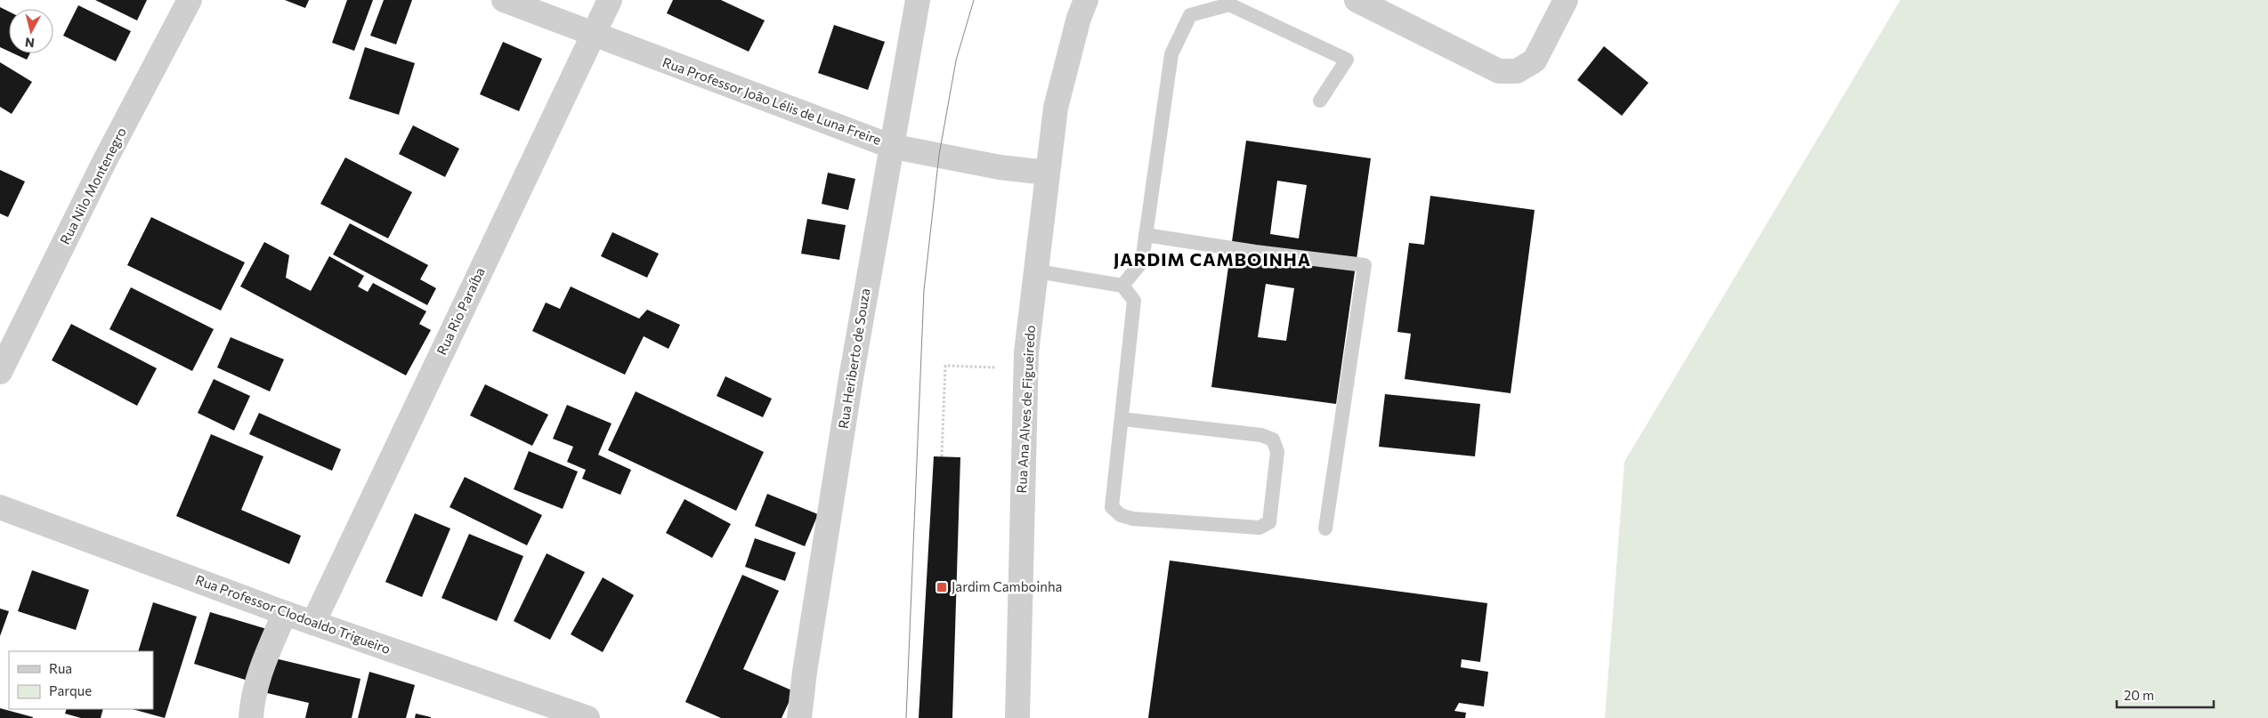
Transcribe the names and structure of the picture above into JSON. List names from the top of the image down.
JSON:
{
  "streets": {
    "street": [
      "Rua Professor João Lélis de Luna Freire",
      "Rua Nilo Montenegro",
      "Rua Rio Paraíba",
      "Rua Heriberto de Souza",
      "Rua Ana Alves de Figueiredo",
      "Rua Professor Clodoaldo Trigueiro"
    ]
  },
  "crossings": [
    ["Rua Professor João Lélis de Luna Freire", "Rua Rio Paraíba"],
    ["Rua Professor João Lélis de Luna Freire", "Rua Heriberto de Souza"],
    ["Rua Professor João Lélis de Luna Freire", "Rua Ana Alves de Figueiredo"],
    ["Rua Rio Paraíba", "Rua Professor Clodoaldo Trigueiro"]
  ],
  "districts": ["JARDIM CAMBOINHA"],
  "places": {
    "transit": ["Jardim Camboinha"]
  },
  "legend": ["Rua", "Parque"],
  "scale_bar": "20 m",
  "north": "bottom"
}
